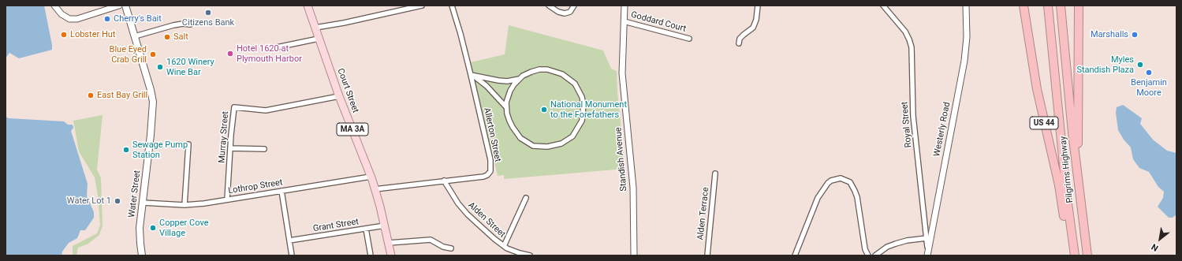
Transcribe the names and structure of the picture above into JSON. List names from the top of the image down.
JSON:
{
  "streets": {
    "highway": ["US 44", "Pilgrims Highway"],
    "main road": ["Court Street", "MA 3A", "Water Street"],
    "street": [
      "Goddard Court",
      "Royal Street",
      "Westerly Road",
      "Allerton Street",
      "Murray Street",
      "Standish Avenue",
      "Lothrop Street",
      "Alden Terrace",
      "Alden Street",
      "Grant Street"
    ]
  },
  "crossings": [
    ["Goddard Court", "Standish Avenue"],
    ["Court Street", "Allerton Street"],
    ["Court Street", "Murray Street"],
    ["Court Street", "Lothrop Street"],
    ["Court Street", "Grant Street"],
    ["US 44", "Pilgrims Highway"],
    ["Royal Street", "Westerly Road"],
    ["Allerton Street", "Alden Street"],
    ["Murray Street", "Lothrop Street"],
    ["Lothrop Street", "Water Street"]
  ],
  "places": [
    "Citizens Bank",
    "Cherry's Bait",
    "Lobster Hut",
    "Marshalls",
    "Salt",
    "Hotel 1620 at Plymouth Harbor",
    "Blue Eyed Crab Grill",
    "Myles Standish Plaza",
    "1620 Winery Wine Bar",
    "Benjamin Moore",
    "East Bay Grill",
    "National Monument to the Forefathers",
    "Sewage Pump Station",
    "Water Lot 1",
    "Copper Cove Village"
  ],
  "north": "bottom left"
}
